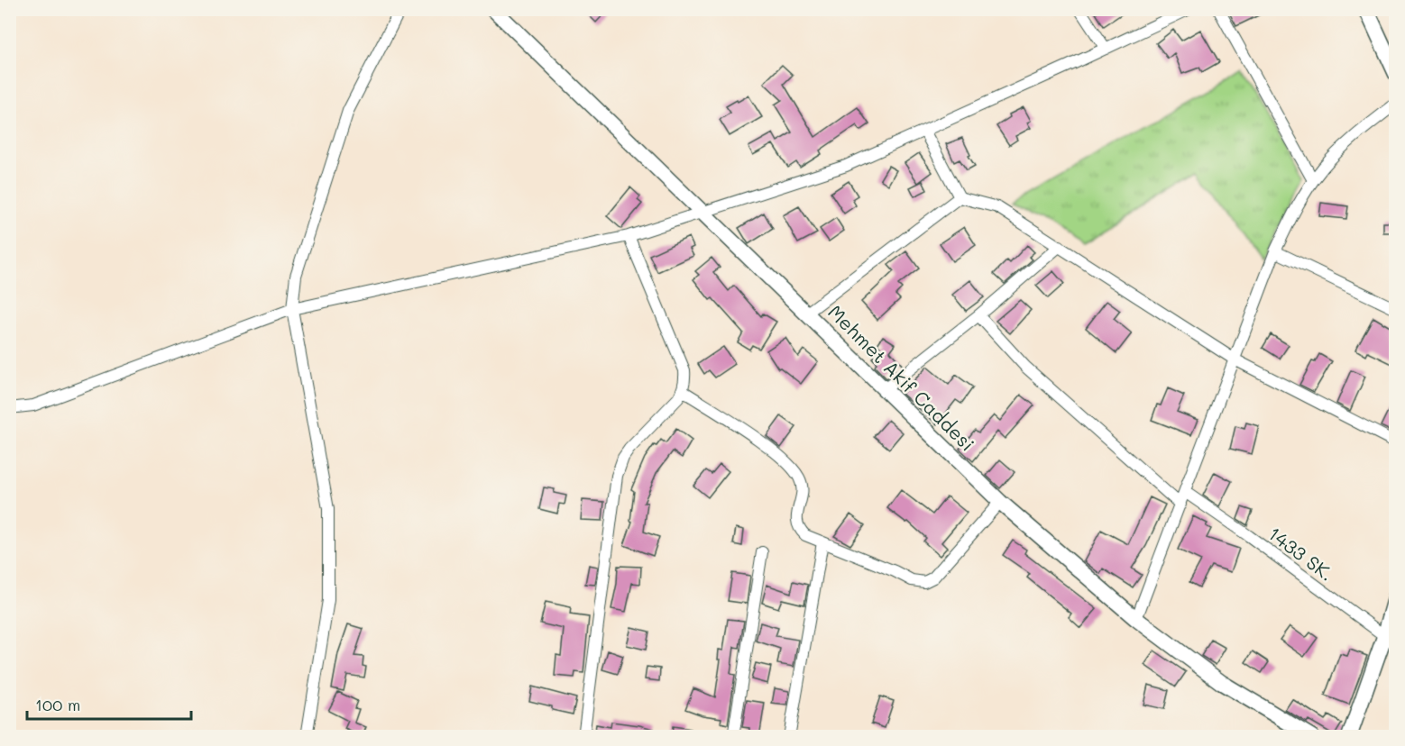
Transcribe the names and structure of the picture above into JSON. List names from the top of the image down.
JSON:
{
  "streets": {
    "street": ["Mehmet Akif Caddesi", "1433 SK."]
  },
  "scale_bar": "100 m"
}
